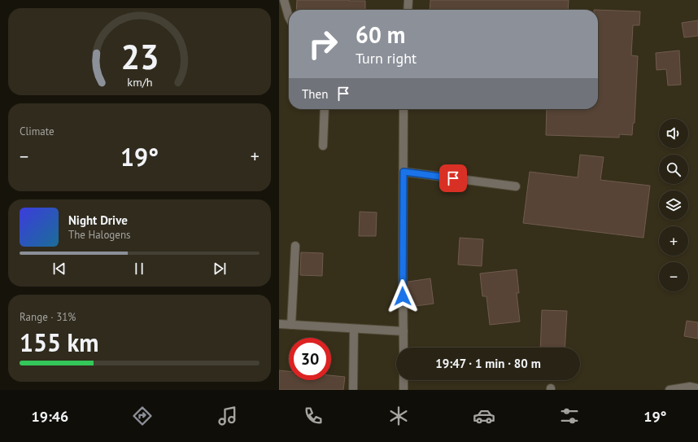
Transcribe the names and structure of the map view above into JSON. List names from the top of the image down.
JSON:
{
  "page": {
    "turn": ["60 m", "Turn right"],
    "then": "Then",
    "tile": [
      "Climate",
      ["Range · 31%", "155 km"]
    ],
    "map_buttons": ["+", "−"],
    "heat": ["−", "19°", "+"],
    "song": ["Night Drive", "The Halogens"],
    "limit": "30",
    "trip": "19:47 · 1 min · 80 m",
    "tabs": ["19:46", "19°"],
    "gauge": ["23", "km/h"]
  }
}
